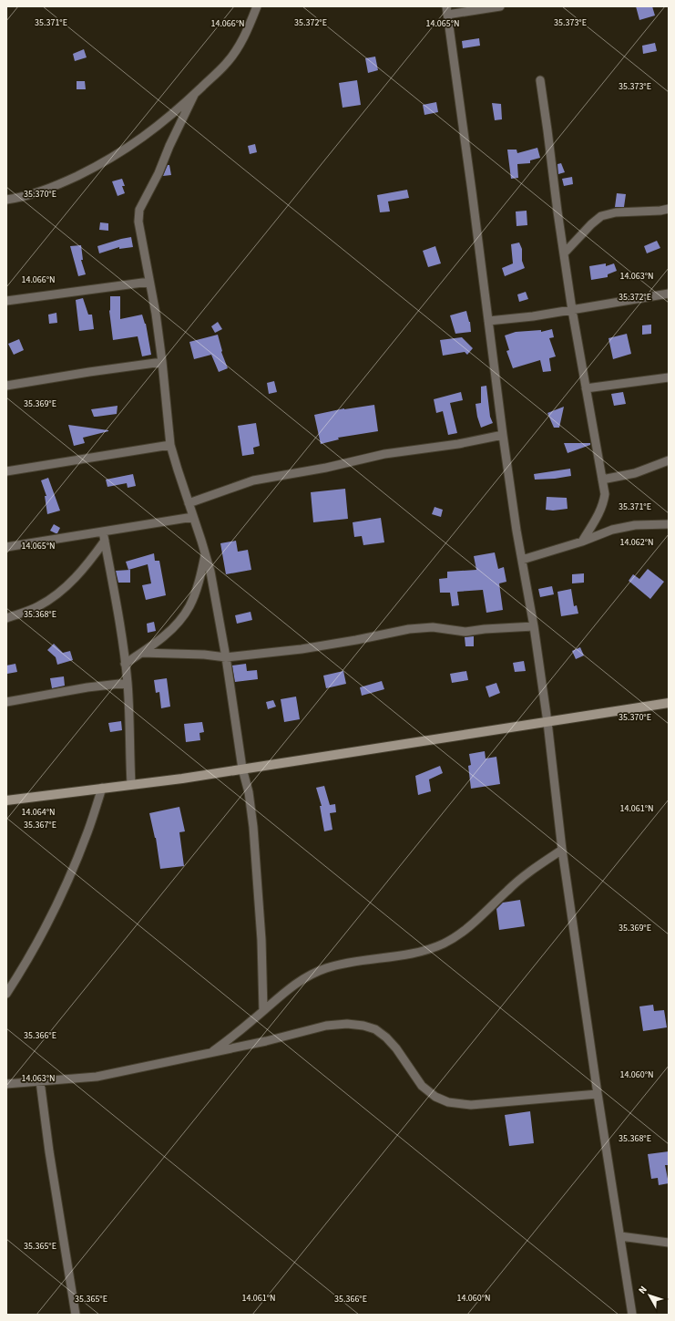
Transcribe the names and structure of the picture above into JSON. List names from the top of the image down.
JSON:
{
  "north": "top left",
  "coordinates": [
    "35.371°E",
    "35.372°E",
    "35.373°E",
    "14.066°N",
    "14.065°N",
    "35.370°E",
    "14.063°N",
    "35.369°E",
    "14.062°N",
    "35.368°E",
    "14.061°N",
    "14.064°N",
    "35.367°E",
    "35.366°E",
    "14.060°N",
    "35.365°E"
  ]
}
